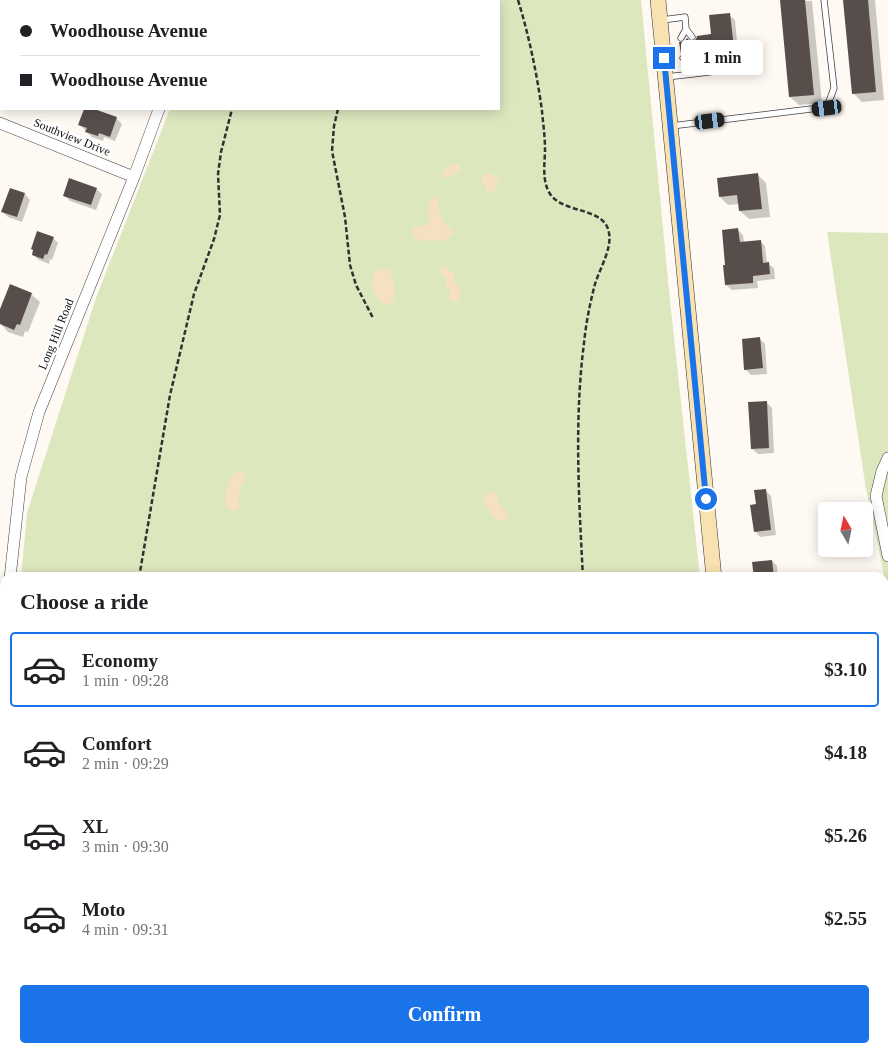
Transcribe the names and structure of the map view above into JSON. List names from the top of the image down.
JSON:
{
  "streets": {
    "street": ["Southview Drive", "Long Hill Road"]
  },
  "crossings": [
    ["Southview Drive", "Long Hill Road"]
  ],
  "north": "top",
  "page": {
    "banner": ["Woodhouse Avenue", "Woodhouse Avenue"],
    "bubble": "1 min",
    "heading": "Choose a ride",
    "list": [
      {
        "name": "Economy",
        "note": "1 min · 09:28",
        "value": "$3.10"
      },
      {
        "name": "Comfort",
        "note": "2 min · 09:29",
        "value": "$4.18"
      },
      {
        "name": "XL",
        "note": "3 min · 09:30",
        "value": "$5.26"
      },
      {
        "name": "Moto",
        "note": "4 min · 09:31",
        "value": "$2.55"
      }
    ],
    "buttons": "Confirm"
  }
}
